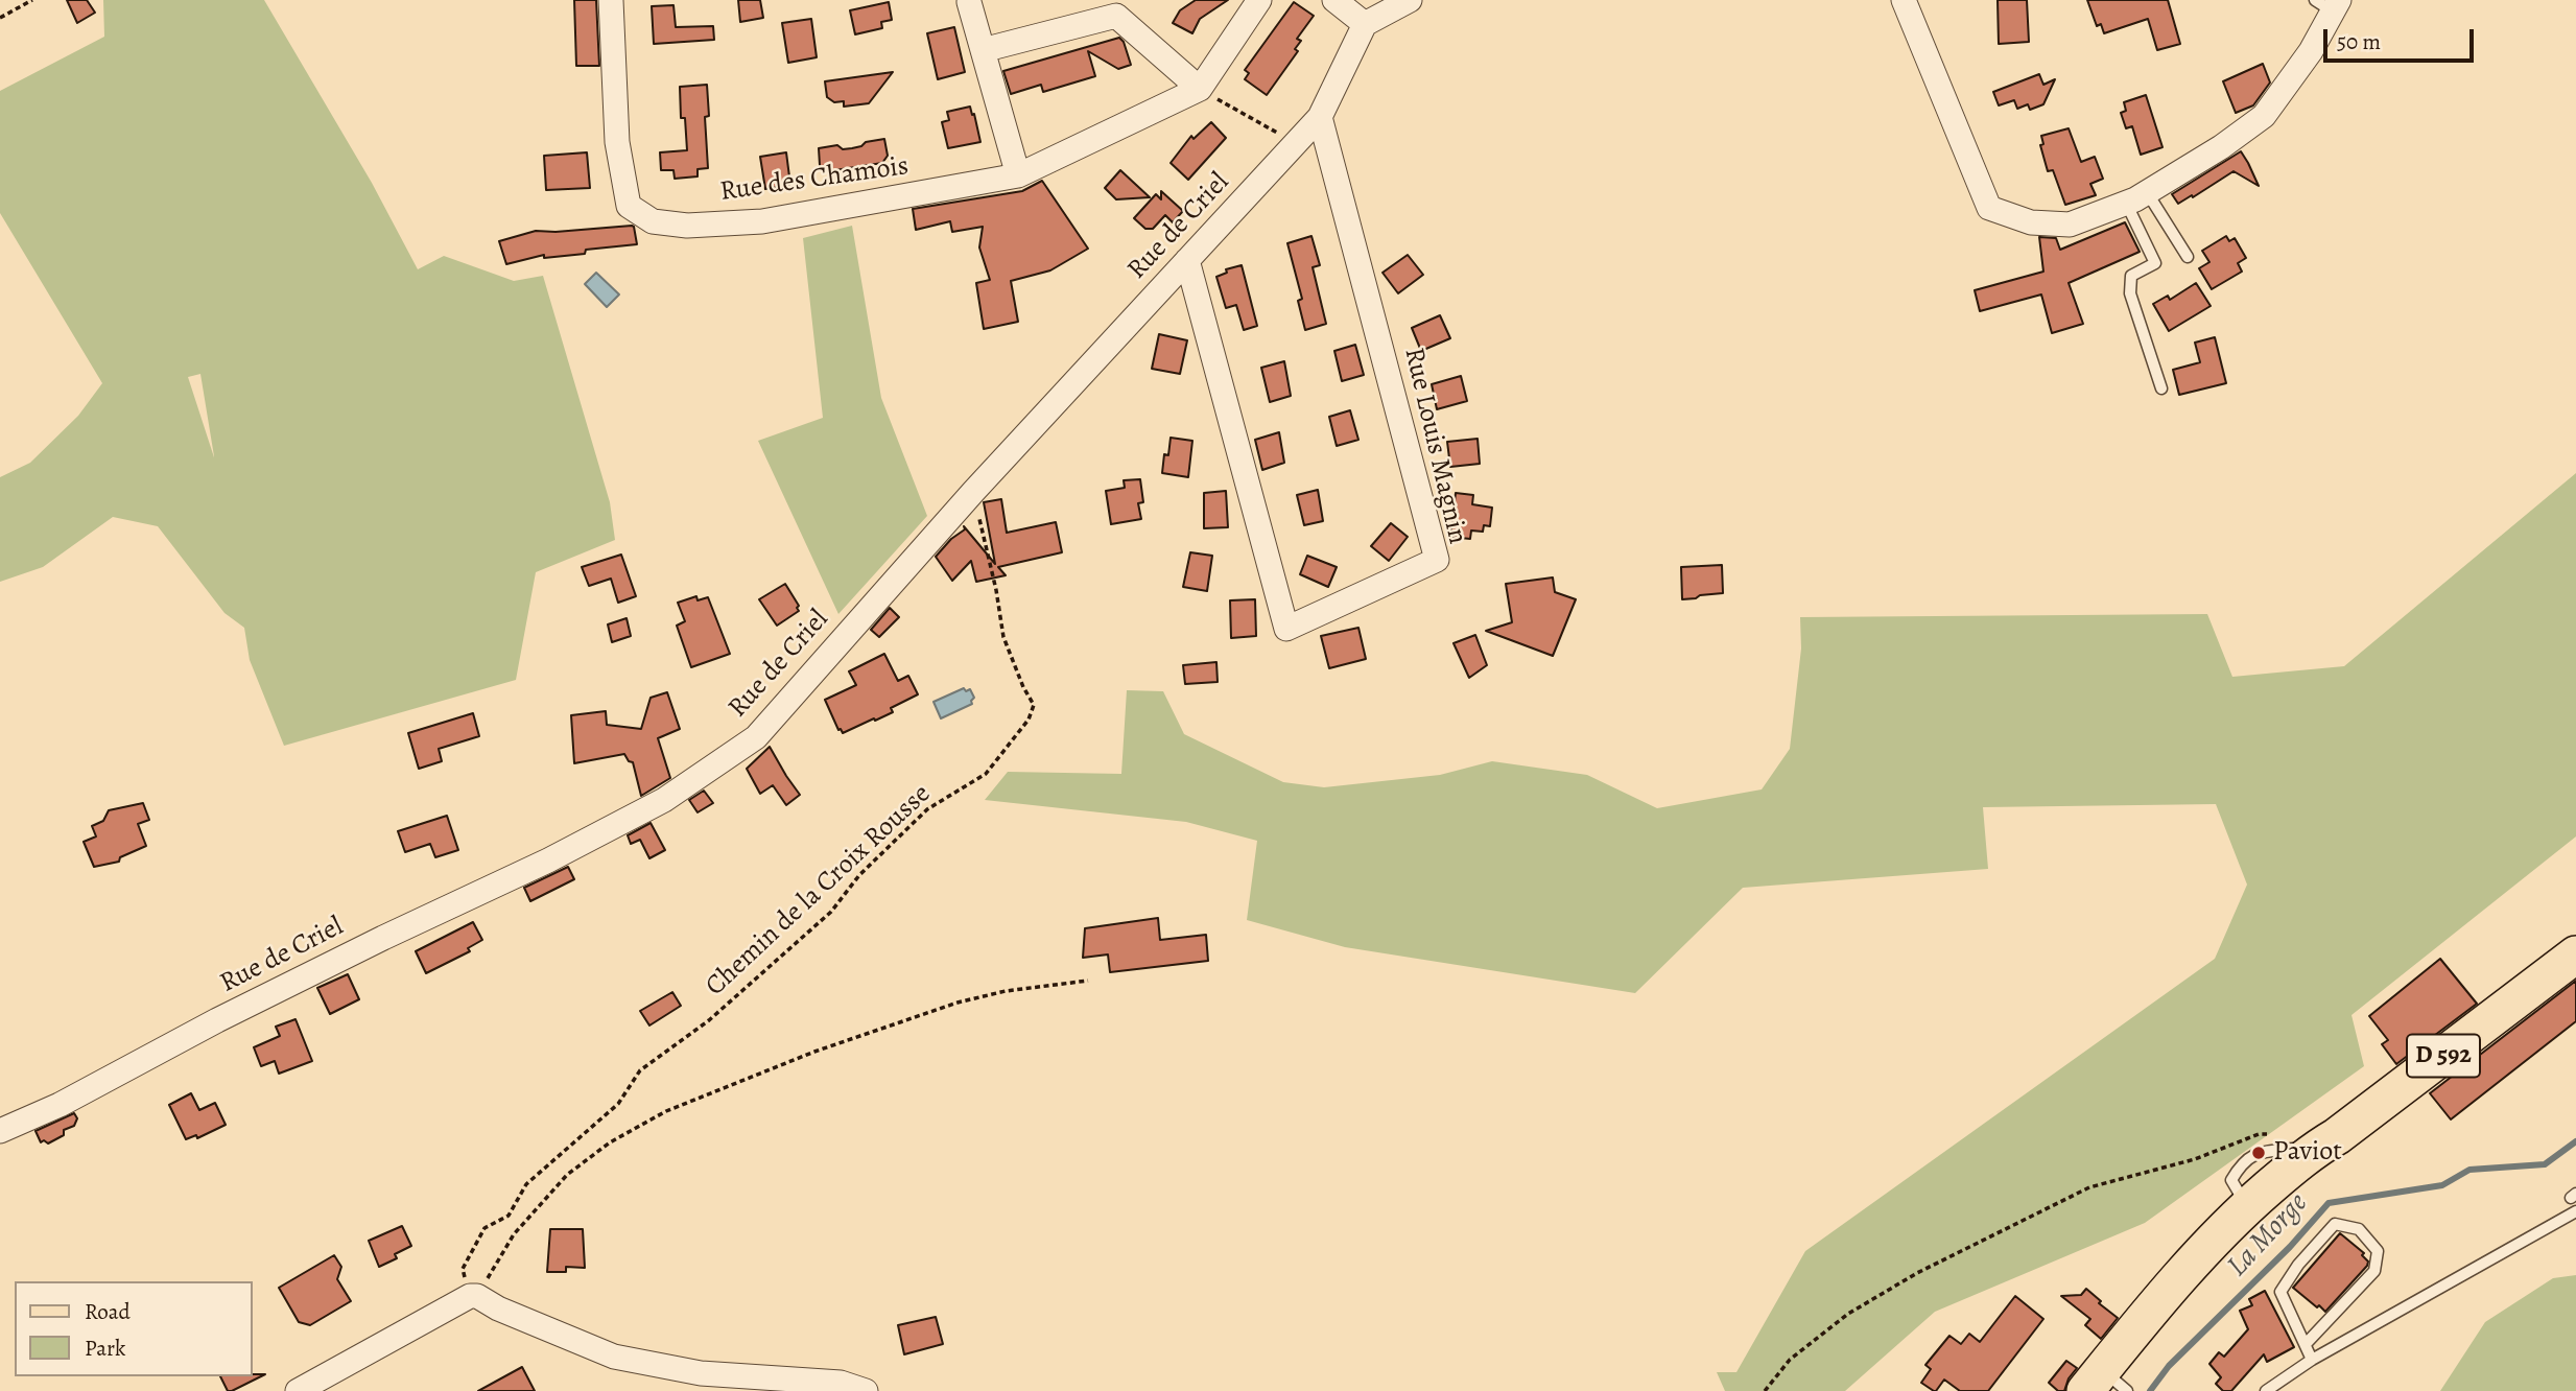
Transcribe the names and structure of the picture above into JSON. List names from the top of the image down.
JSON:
{
  "streets": {
    "main road": ["D 592"],
    "street": ["Rue des Chamois", "Rue de Criel", "Rue Louis Magnin"],
    "path": ["Chemin de la Croix Rousse"]
  },
  "crossings": [
    ["Rue de Criel", "Rue Louis Magnin"],
    ["Rue de Criel", "Chemin de la Croix Rousse"]
  ],
  "water": ["La Morge"],
  "places": ["Paviot"],
  "legend": ["Road", "Park"],
  "scale_bar": "50 m"
}
